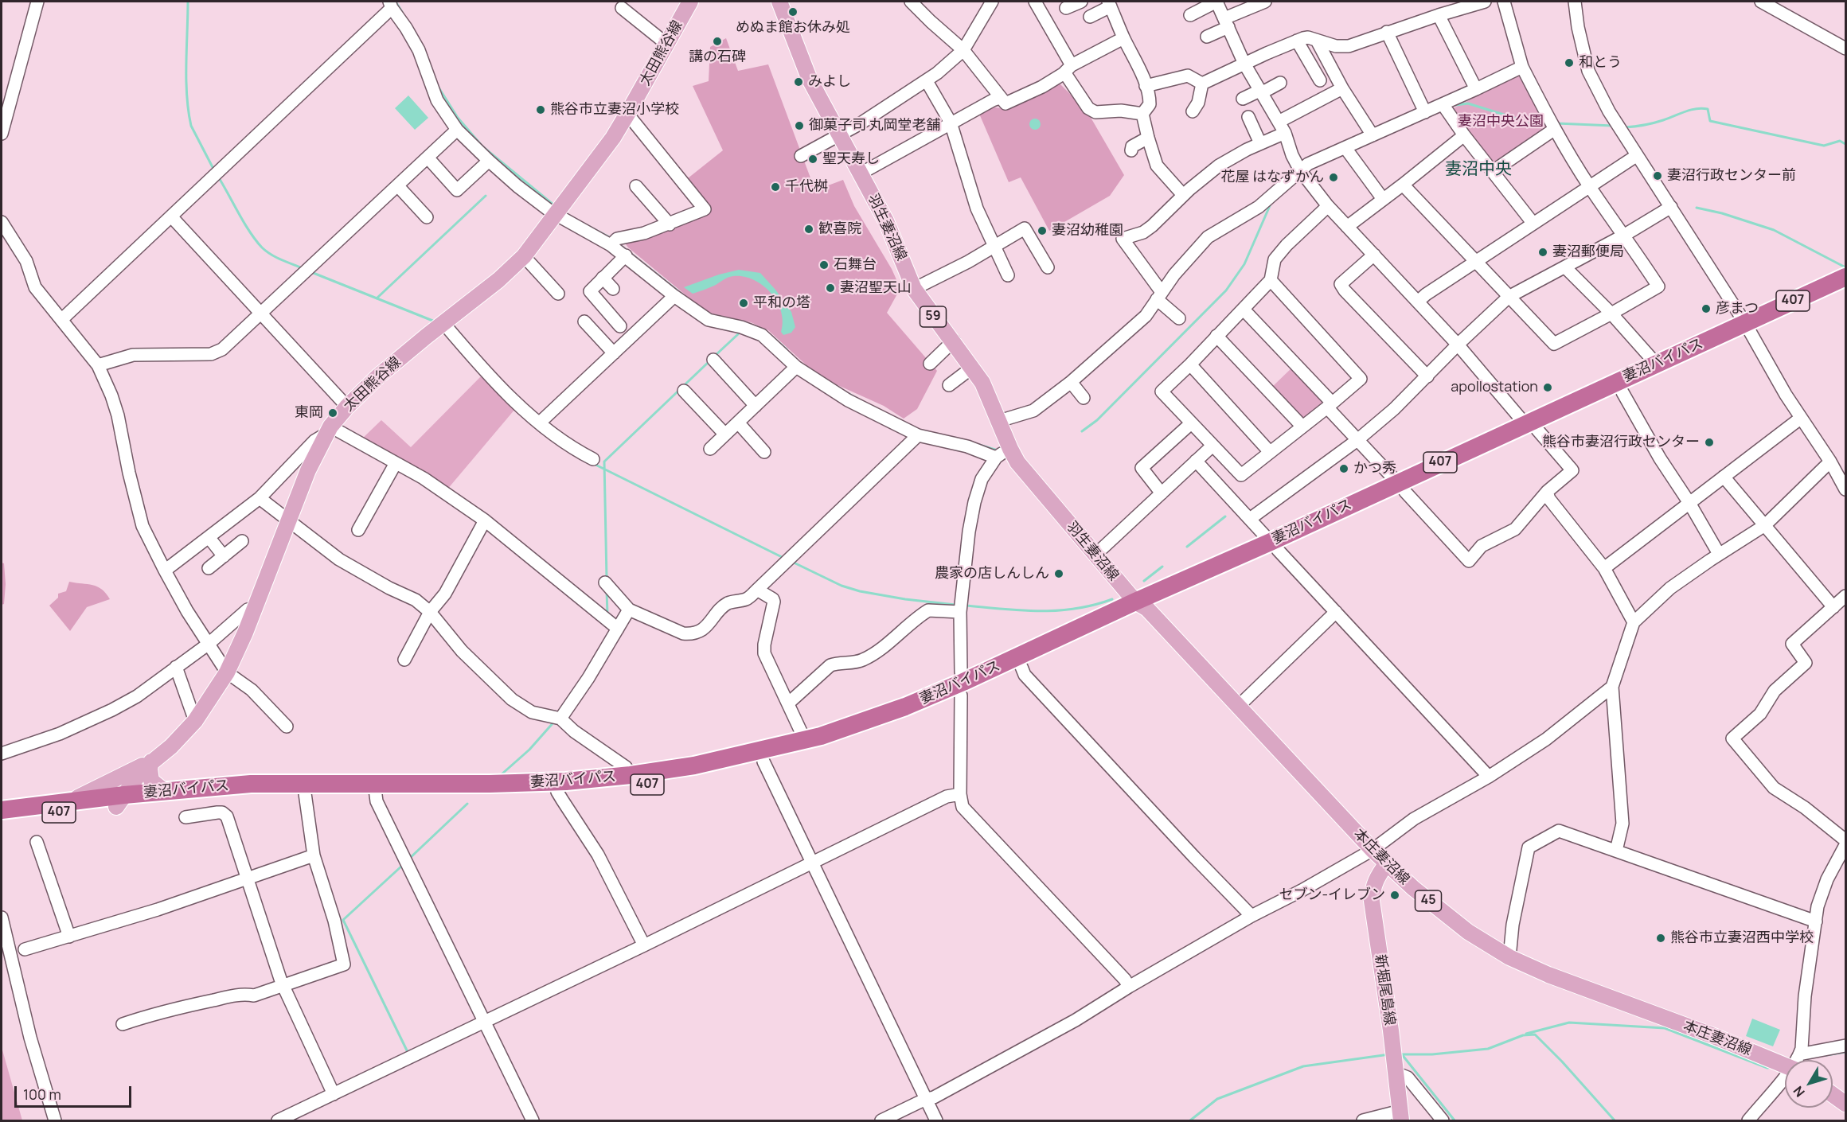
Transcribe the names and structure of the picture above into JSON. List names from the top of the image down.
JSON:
{
  "streets": {
    "highway": ["407", "妻沼バイパス"],
    "main road": [
      "太田熊谷線",
      "羽生妻沼線",
      "59",
      "本庄妻沼線",
      "45",
      "新堀尾島線"
    ]
  },
  "crossings": [
    ["太田熊谷線", "妻沼バイパス"],
    ["羽生妻沼線", "妻沼バイパス"],
    ["羽生妻沼線", "本庄妻沼線"],
    ["妻沼バイパス", "本庄妻沼線"],
    ["本庄妻沼線", "新堀尾島線"]
  ],
  "districts": ["妻沼中央"],
  "parks": ["妻沼中央公園"],
  "places": [
    "めぬま館お休み処",
    "講の石碑",
    "和とう",
    "みよし",
    "熊谷市立妻沼小学校",
    "御菓子司 丸岡堂老舗",
    "聖天寿し",
    "妻沼行政センター前",
    "花屋 はなずかん",
    "千代桝",
    "歓喜院",
    "妻沼幼稚園",
    "妻沼郵便局",
    "石舞台",
    "妻沼聖天山",
    "平和の塔",
    "彦まつ",
    "apollostation",
    "東岡",
    "熊谷市妻沼行政センター",
    "かつ秀",
    "農家の店しんしん",
    "セブン-イレブン",
    "熊谷市立妻沼西中学校"
  ],
  "scale_bar": "100 m",
  "north": "bottom left"
}
